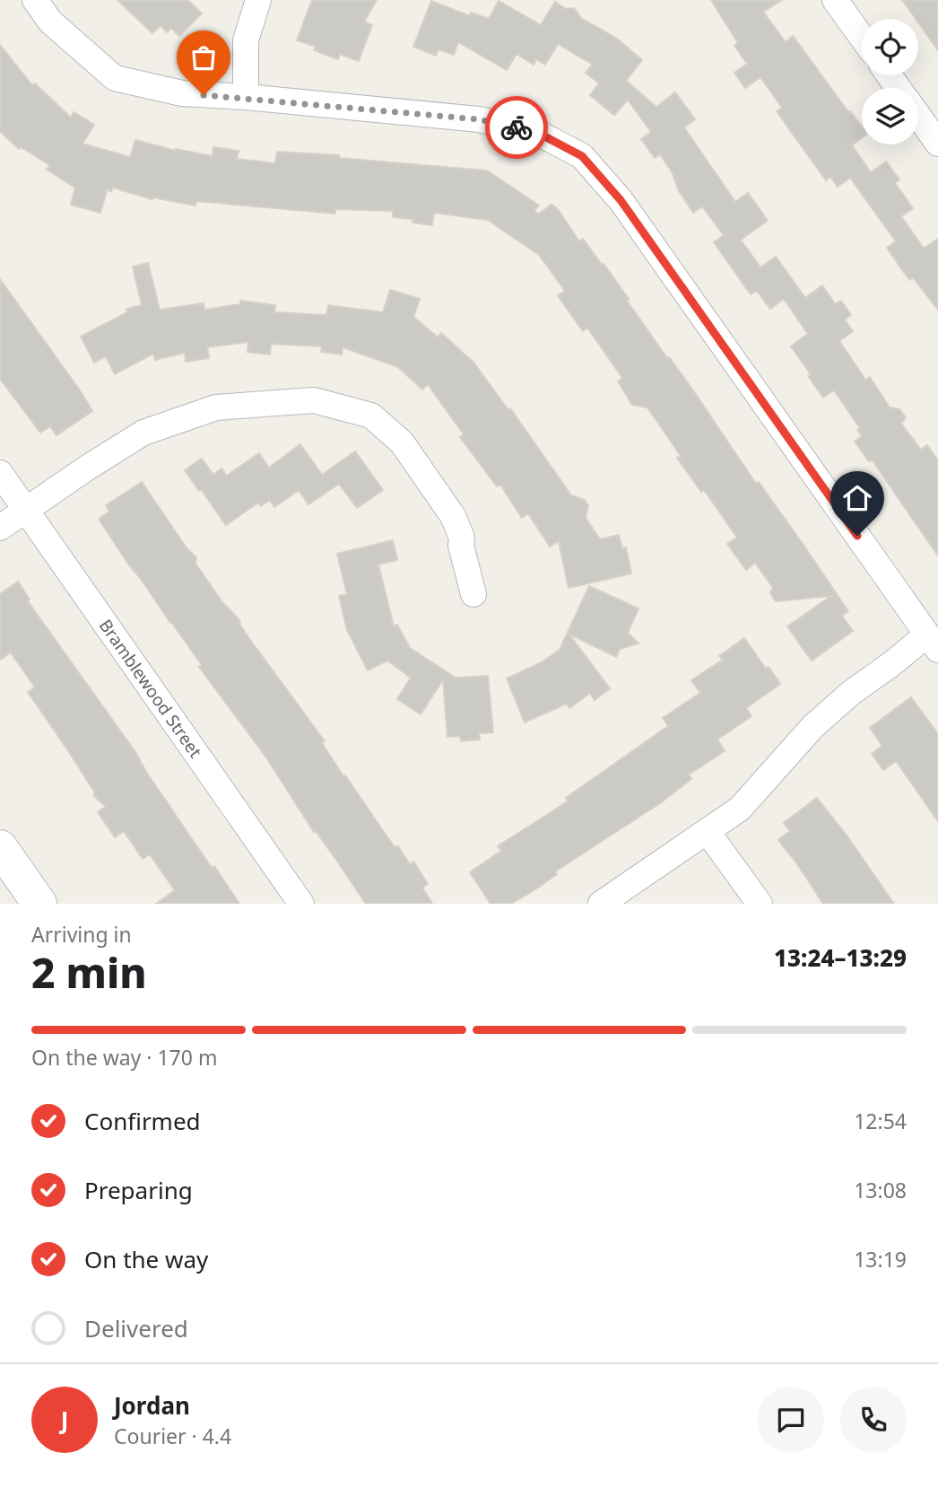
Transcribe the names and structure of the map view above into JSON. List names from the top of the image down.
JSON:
{
  "streets": {
    "street": ["Bramblewood Street"]
  },
  "page": {
    "heading": ["2 min", "Arriving in", "13:24–13:29"],
    "panel": ["Jordan", "Courier · 4.4"],
    "bar": "On the way · 170 m",
    "list": [
      ["Confirmed", "12:54"],
      ["Preparing", "13:08"],
      ["On the way", "13:19"],
      "Delivered"
    ],
    "round": "J"
  }
}
